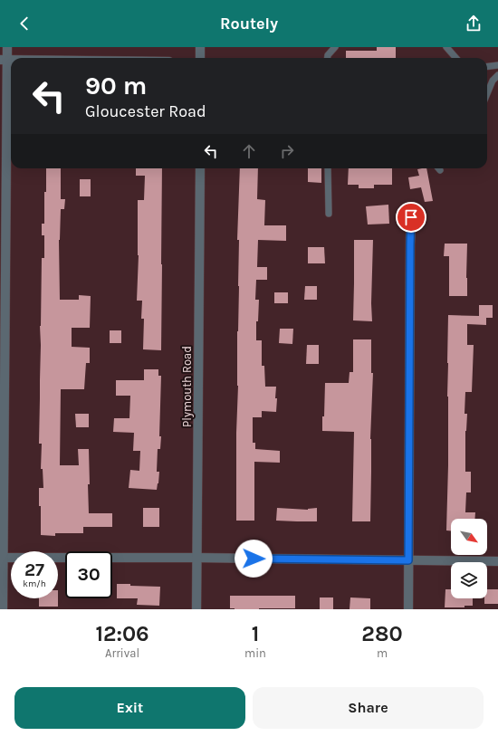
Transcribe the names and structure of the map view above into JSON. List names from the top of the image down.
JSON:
{
  "streets": {
    "street": ["Plymouth Road"]
  },
  "north": "bottom right",
  "page": {
    "header": "Routely",
    "turn": ["90 m", "Gloucester Road"],
    "speed": "27 km/h",
    "limit": "30",
    "eta": [
      "12:06",
      "Arrival",
      "1",
      "min",
      "280",
      "m"
    ],
    "buttons": ["Exit", "Share"]
  }
}
